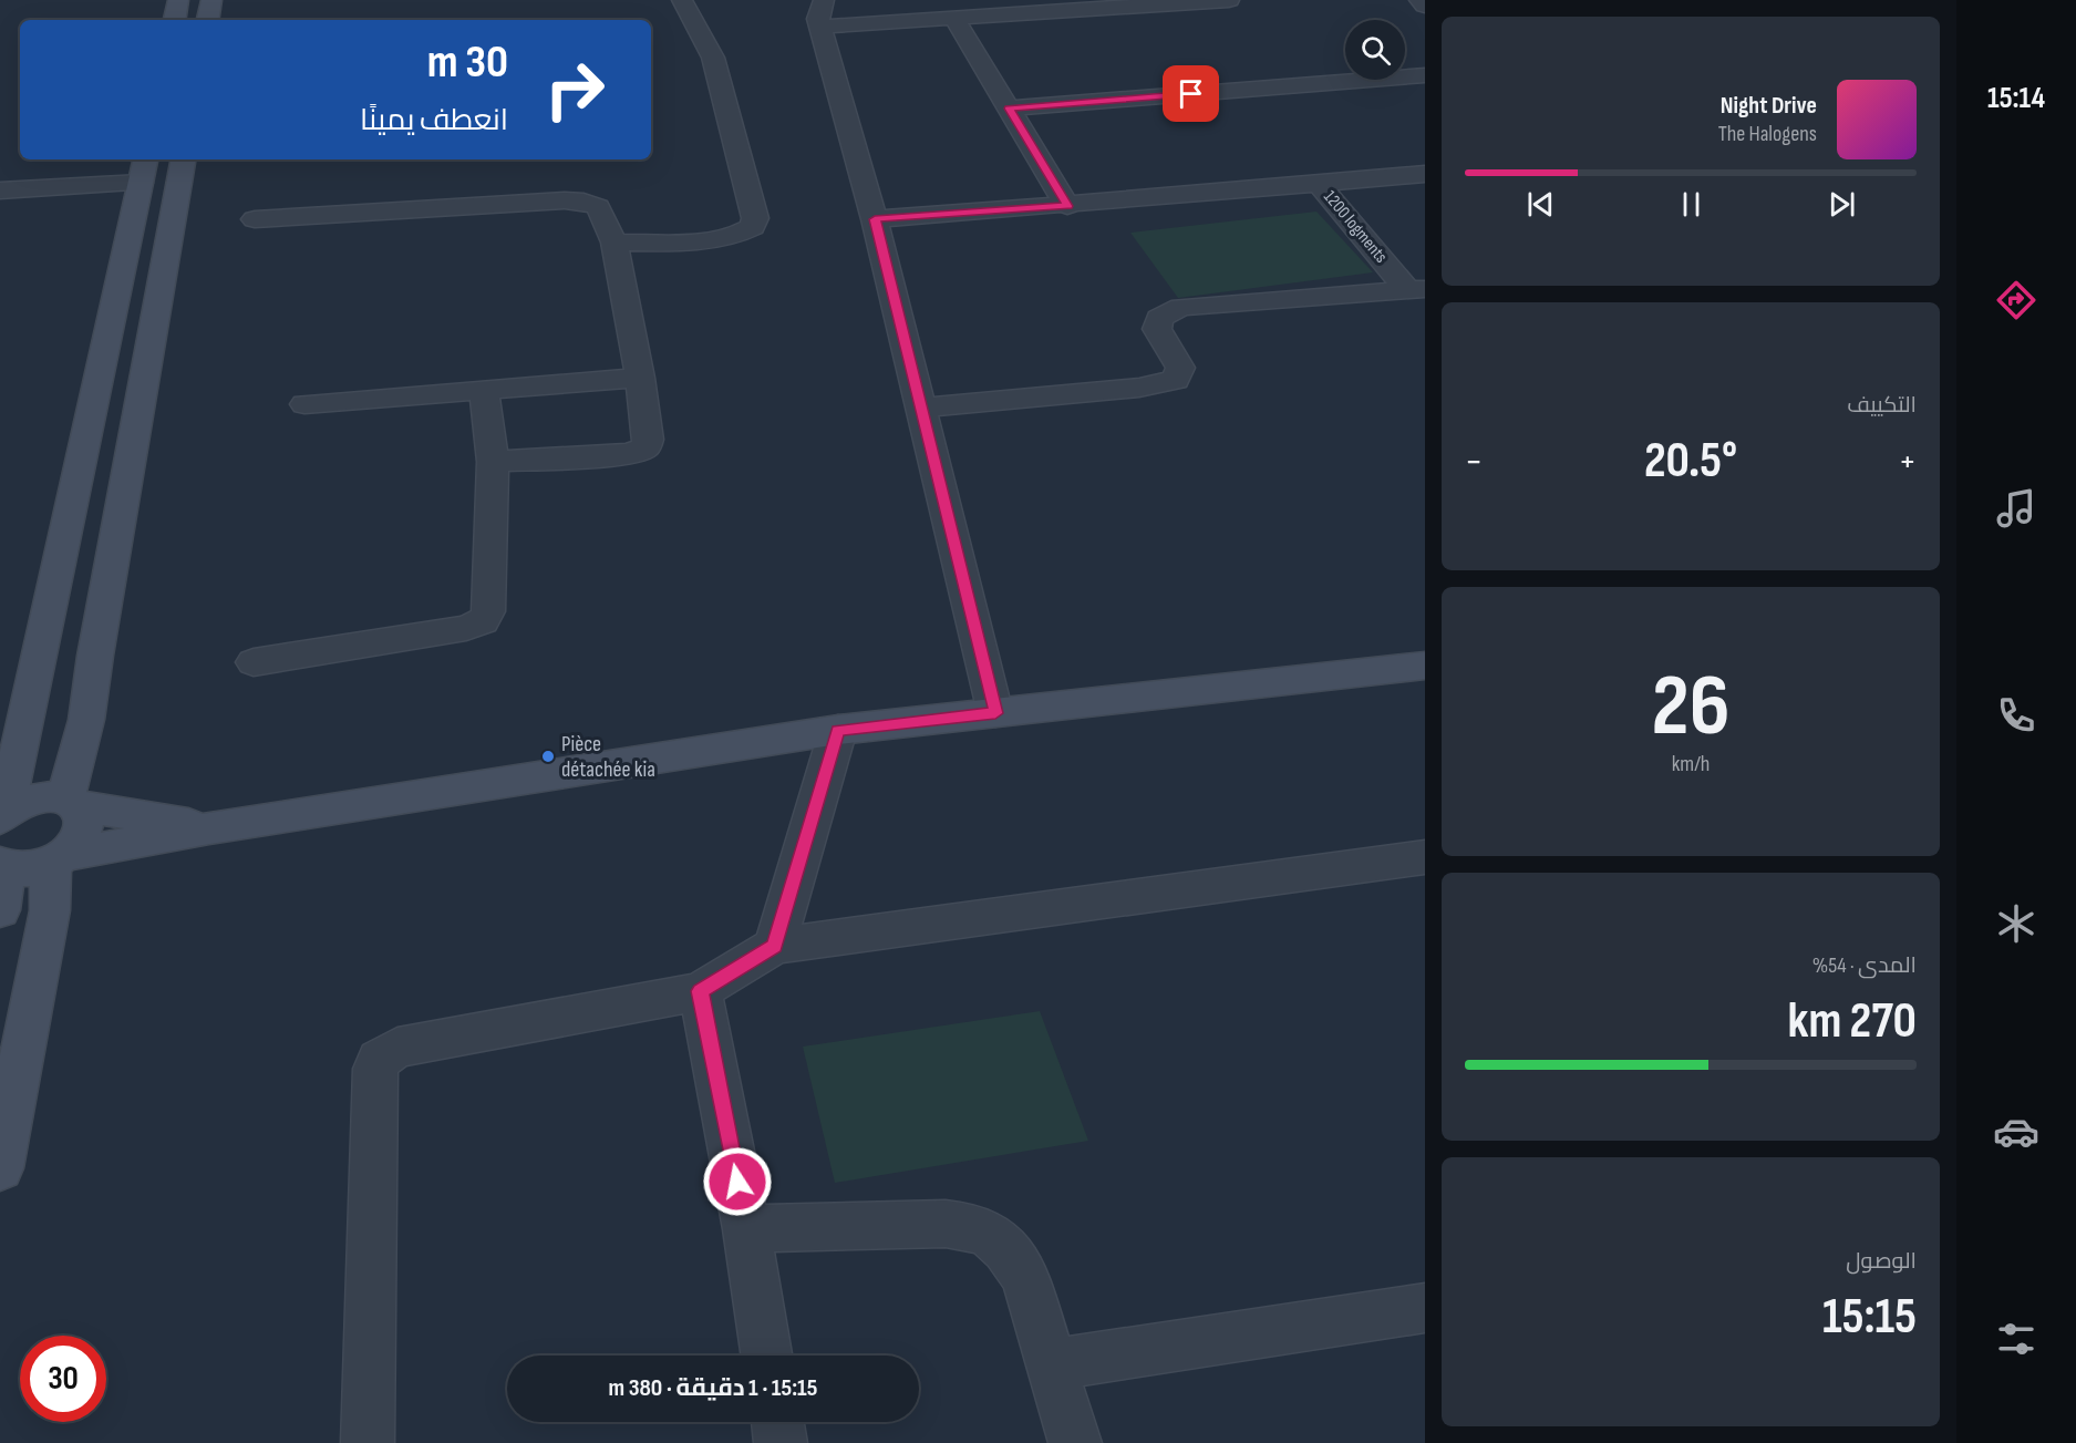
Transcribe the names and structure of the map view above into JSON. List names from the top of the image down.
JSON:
{
  "streets": {
    "street": ["1200 logments"]
  },
  "places": ["Pièce détachée kia"],
  "page": {
    "tabs": "15:14",
    "turn": ["30 m", "انعطف يمينًا"],
    "song": ["Night Drive", "The Halogens"],
    "tile": [
      "التكييف",
      ["26", "km/h"],
      ["المدى · 54%", "270 km"],
      ["الوصول", "15:15"]
    ],
    "heat": ["−", "20.5°", "+"],
    "limit": "30",
    "trip": "15:15 · 1 دقيقة · 380 m"
  }
}
